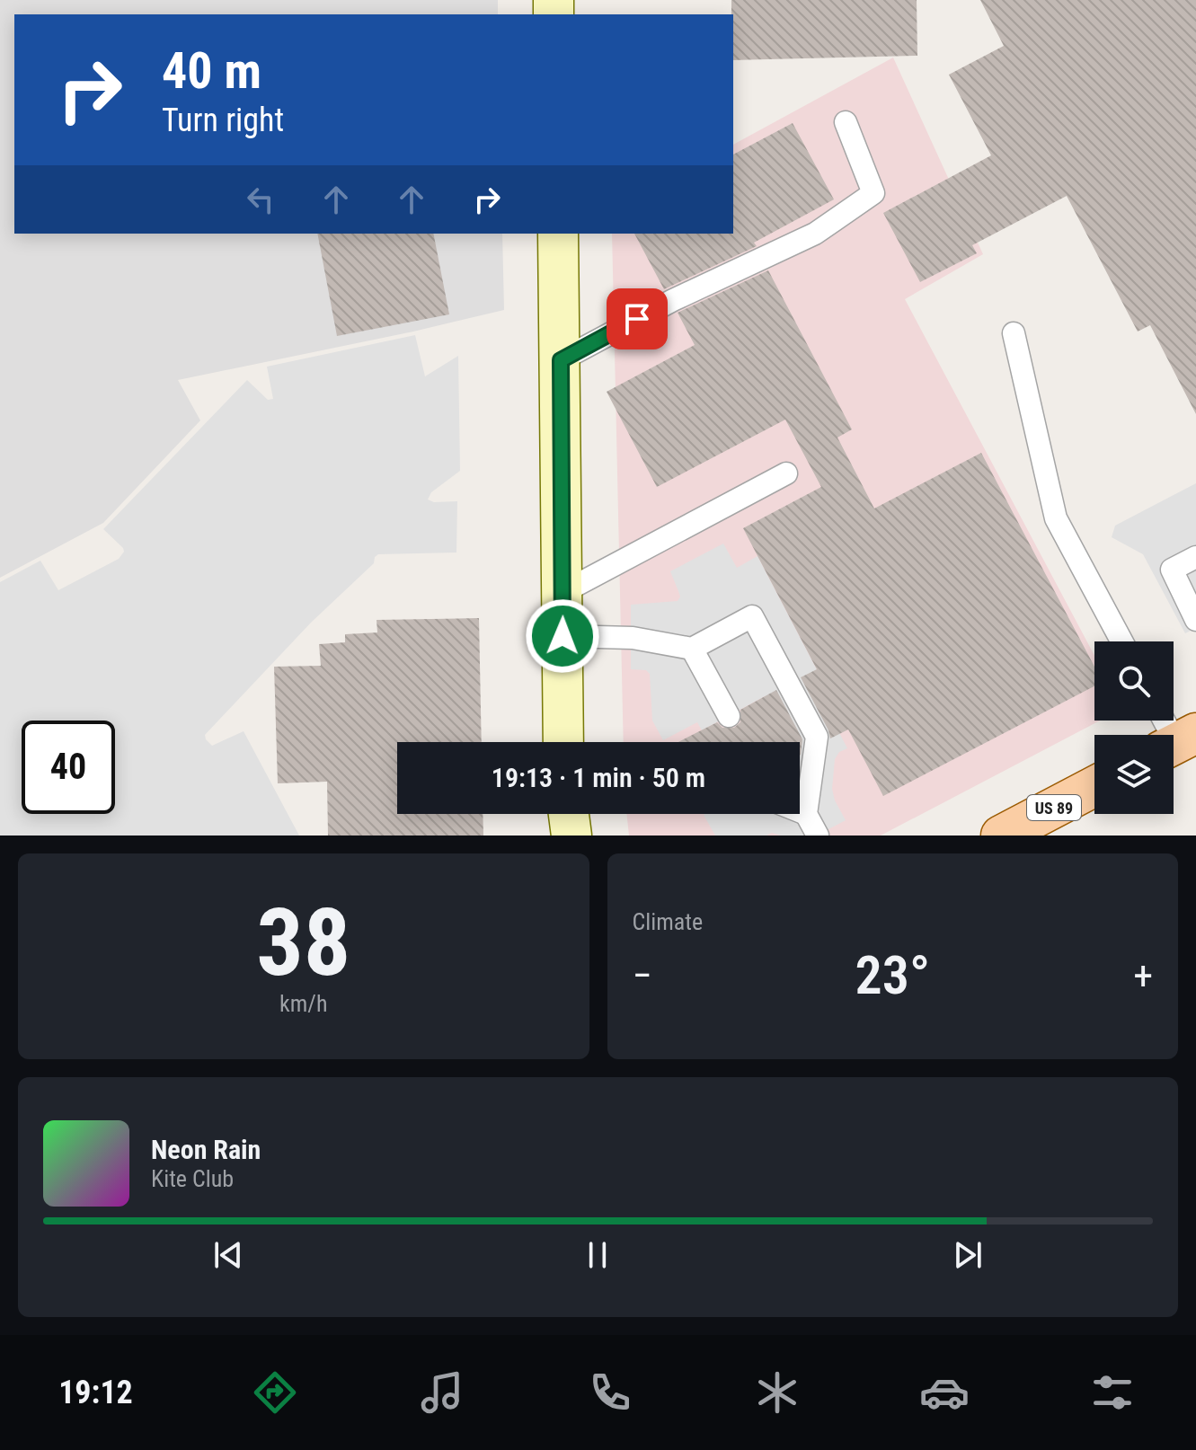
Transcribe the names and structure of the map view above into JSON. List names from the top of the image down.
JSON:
{
  "streets": {
    "main road": ["US 89"]
  },
  "page": {
    "turn": ["40 m", "Turn right"],
    "limit": "40",
    "trip": "19:13 · 1 min · 50 m",
    "tile": [
      ["38", "km/h"],
      "Climate"
    ],
    "heat": ["−", "23°", "+"],
    "song": ["Neon Rain", "Kite Club"],
    "tabs": "19:12"
  }
}
